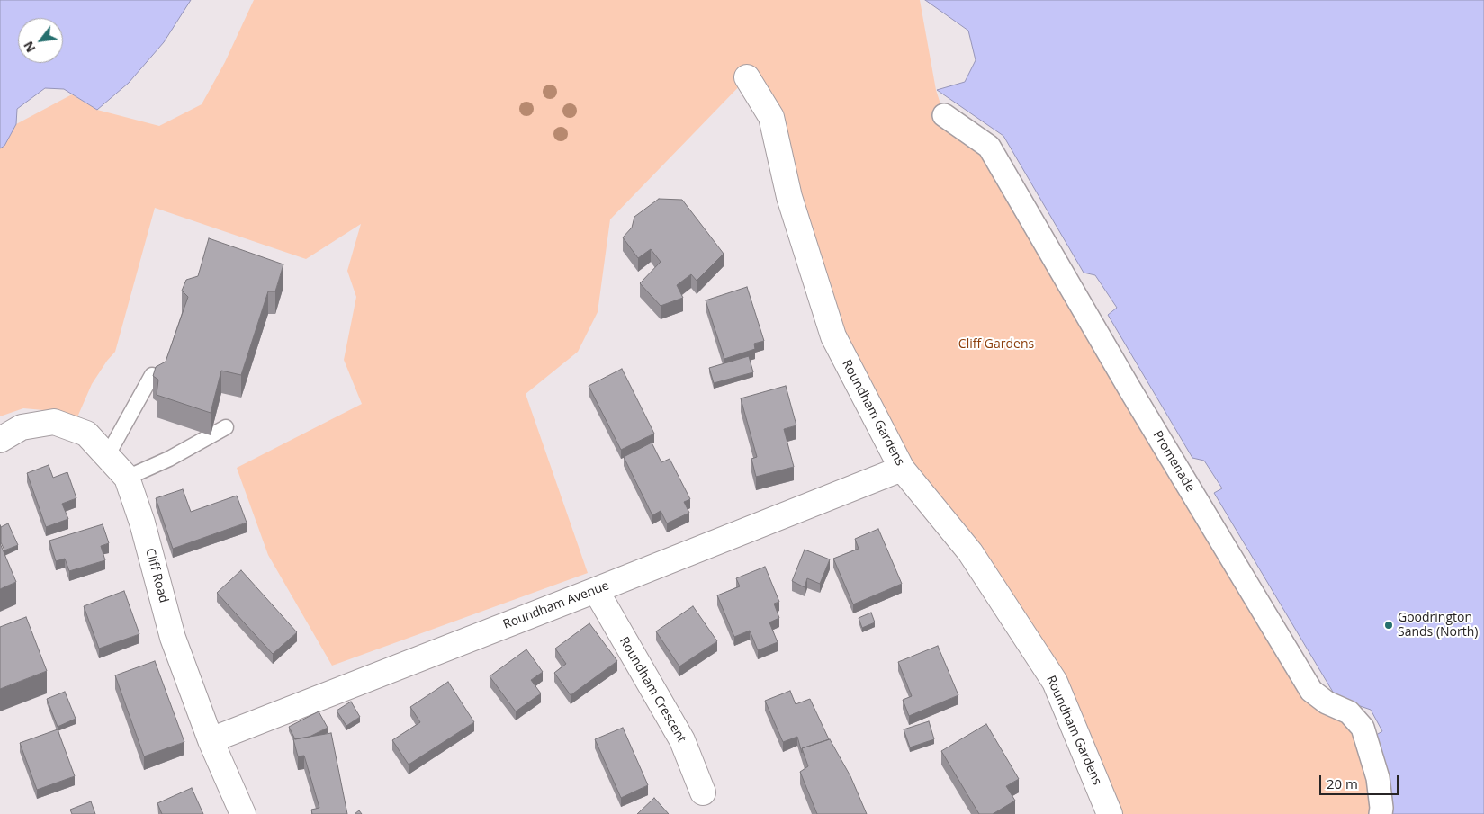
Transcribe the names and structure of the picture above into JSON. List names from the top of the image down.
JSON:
{
  "streets": {
    "street": [
      "Roundham Gardens",
      "Promenade",
      "Cliff Road",
      "Roundham Avenue",
      "Roundham Crescent"
    ]
  },
  "crossings": [
    ["Roundham Gardens", "Roundham Avenue"],
    ["Cliff Road", "Roundham Avenue"],
    ["Roundham Avenue", "Roundham Crescent"]
  ],
  "parks": ["Cliff Gardens"],
  "places": ["Goodrington Sands (North)"],
  "scale_bar": "20 m",
  "north": "bottom left"
}
